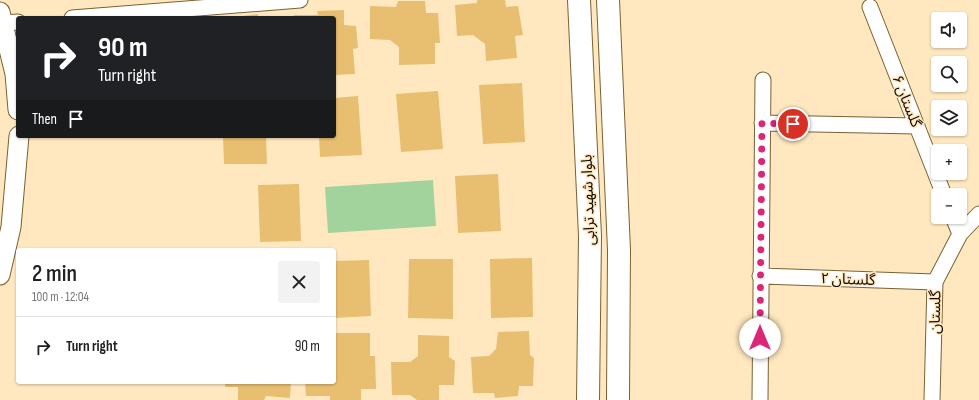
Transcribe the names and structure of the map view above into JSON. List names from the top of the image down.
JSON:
{
  "streets": {
    "main road": ["بلوار شهید ترابی"],
    "street": ["گلستان ۶", "گلستان ۲", "گلستان"]
  },
  "crossings": [
    ["گلستان ۲", "گلستان"]
  ],
  "page": {
    "map_buttons": ["+", "−"],
    "turn": ["90 m", "Turn right"],
    "then": "Then",
    "heading": ["2 min", "100 m · 12:04"],
    "list": [
      {
        "name": "Turn right",
        "value": "90 m"
      }
    ]
  }
}
